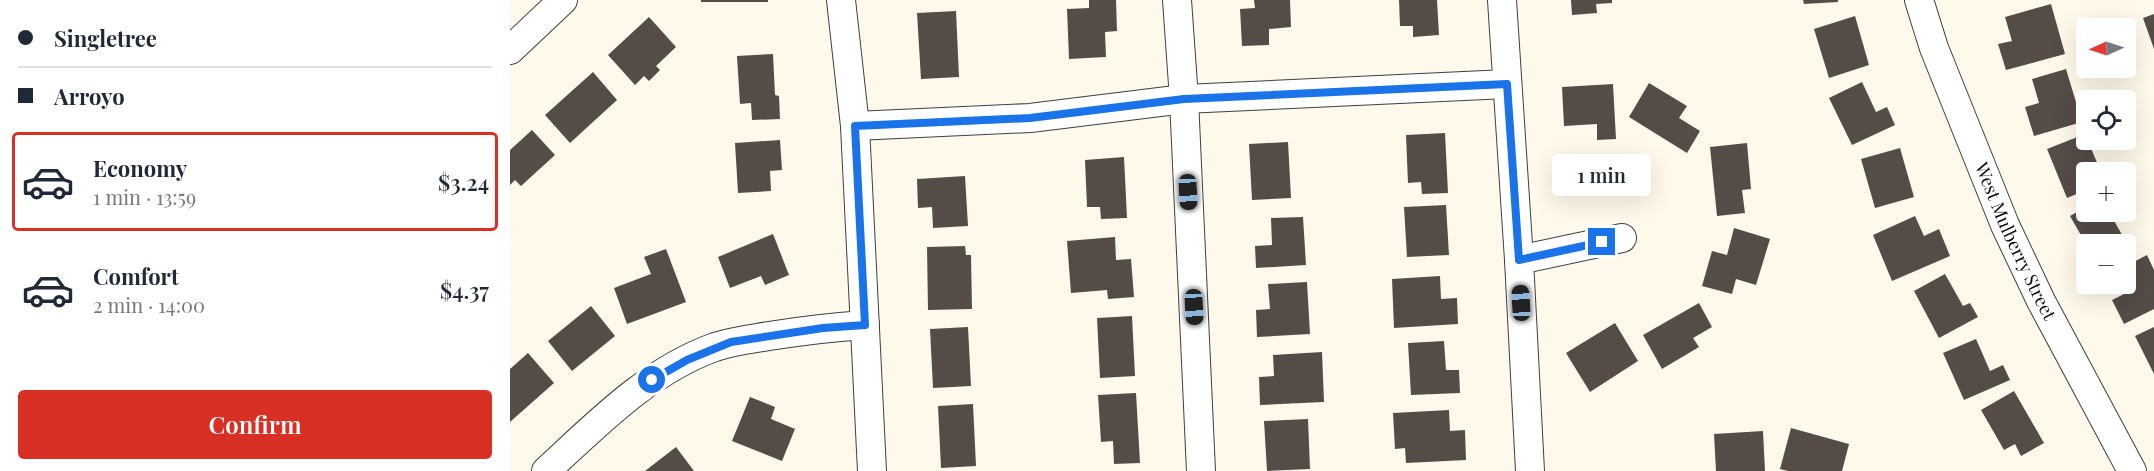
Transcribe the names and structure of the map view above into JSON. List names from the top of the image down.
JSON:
{
  "streets": {
    "street": ["West Mulberry Street"]
  },
  "north": "left",
  "page": {
    "banner": ["Singletree", "Arroyo"],
    "map_buttons": ["+", "−"],
    "list": [
      {
        "name": "Economy",
        "note": "1 min · 13:59",
        "value": "$3.24"
      },
      {
        "name": "Comfort",
        "note": "2 min · 14:00",
        "value": "$4.37"
      }
    ],
    "bubble": "1 min",
    "buttons": "Confirm"
  }
}
